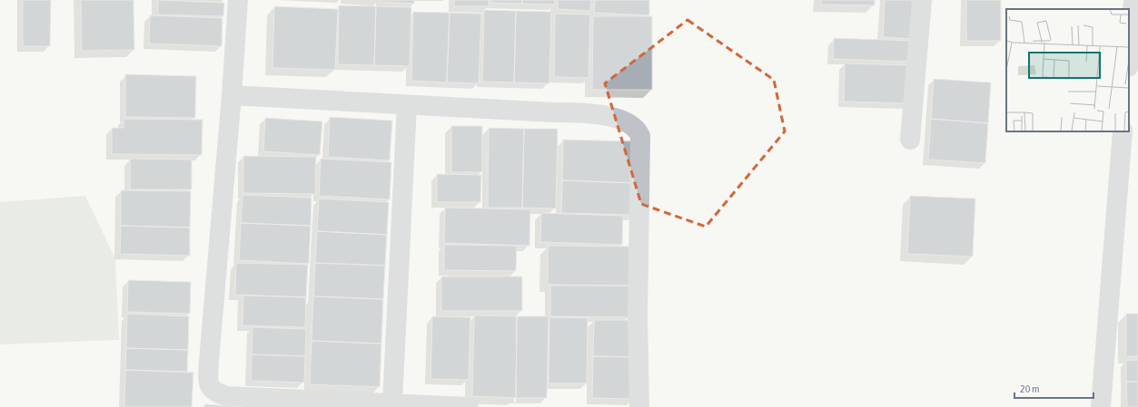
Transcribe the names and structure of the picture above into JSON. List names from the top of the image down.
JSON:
{
  "scale_bar": "20 m"
}
